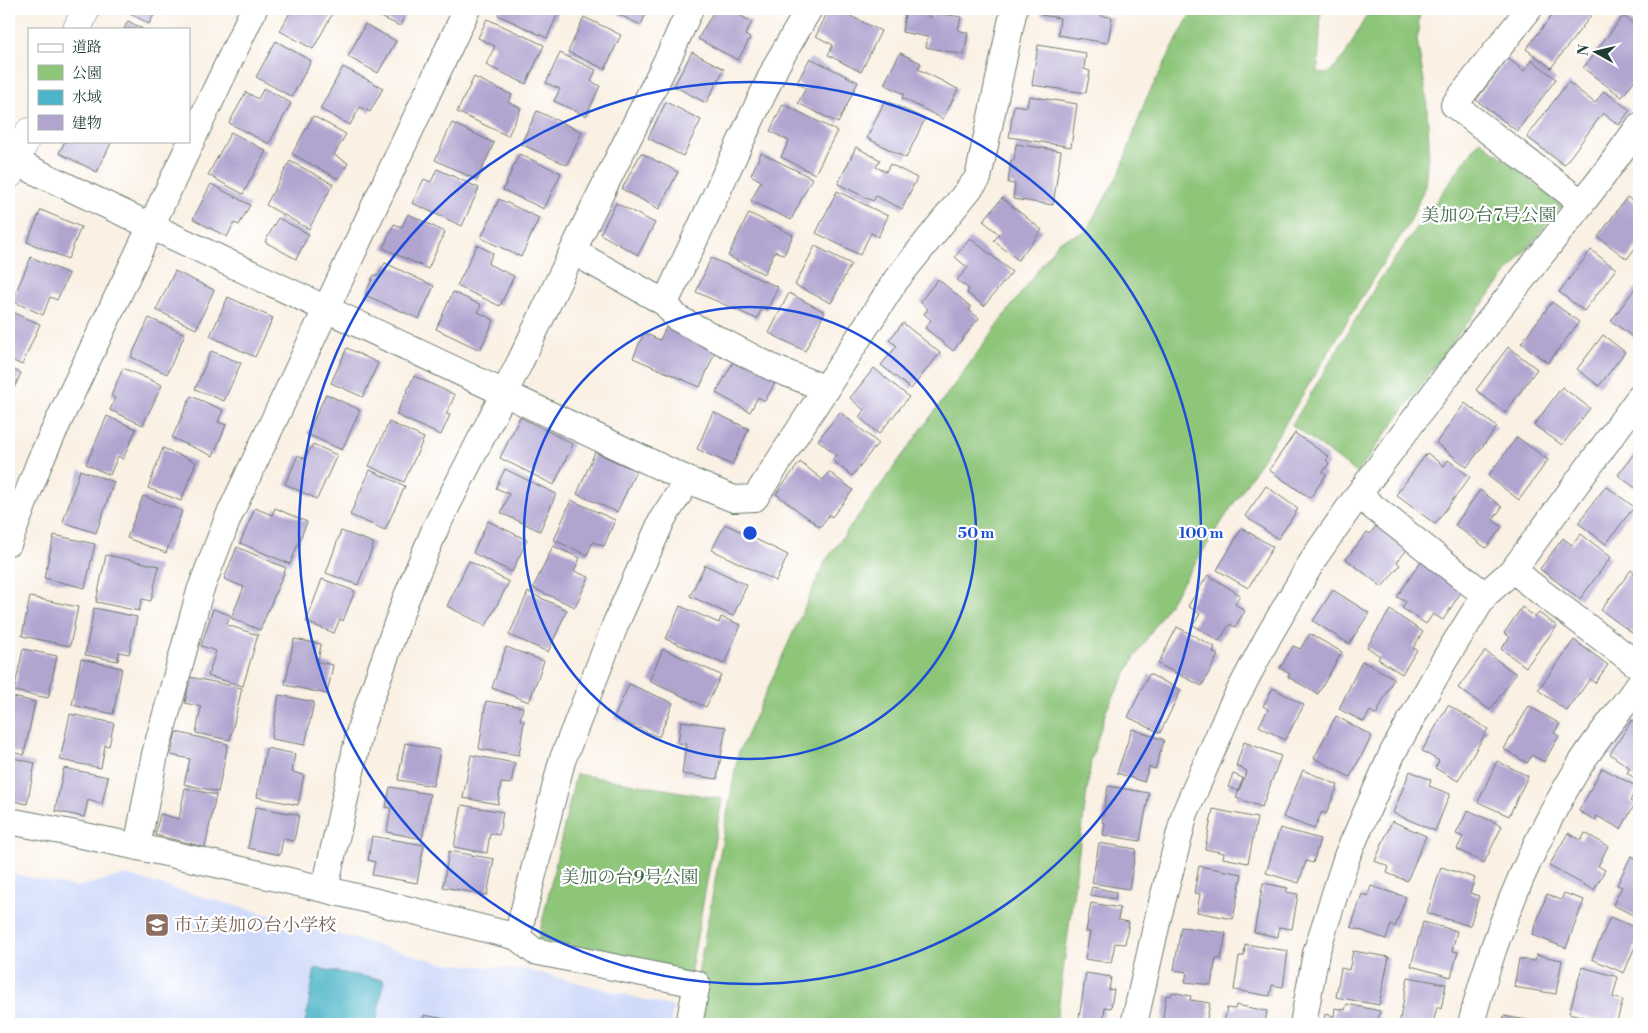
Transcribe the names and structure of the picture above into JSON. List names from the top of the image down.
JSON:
{
  "parks": ["美加の台7号公園", "美加の台9号公園"],
  "places": {
    "school or university": ["市立美加の台小学校"]
  },
  "legend": [
    "道路",
    "公園",
    "水域",
    "建物"
  ],
  "north": "left",
  "rings": ["50 m", "100 m"]
}
